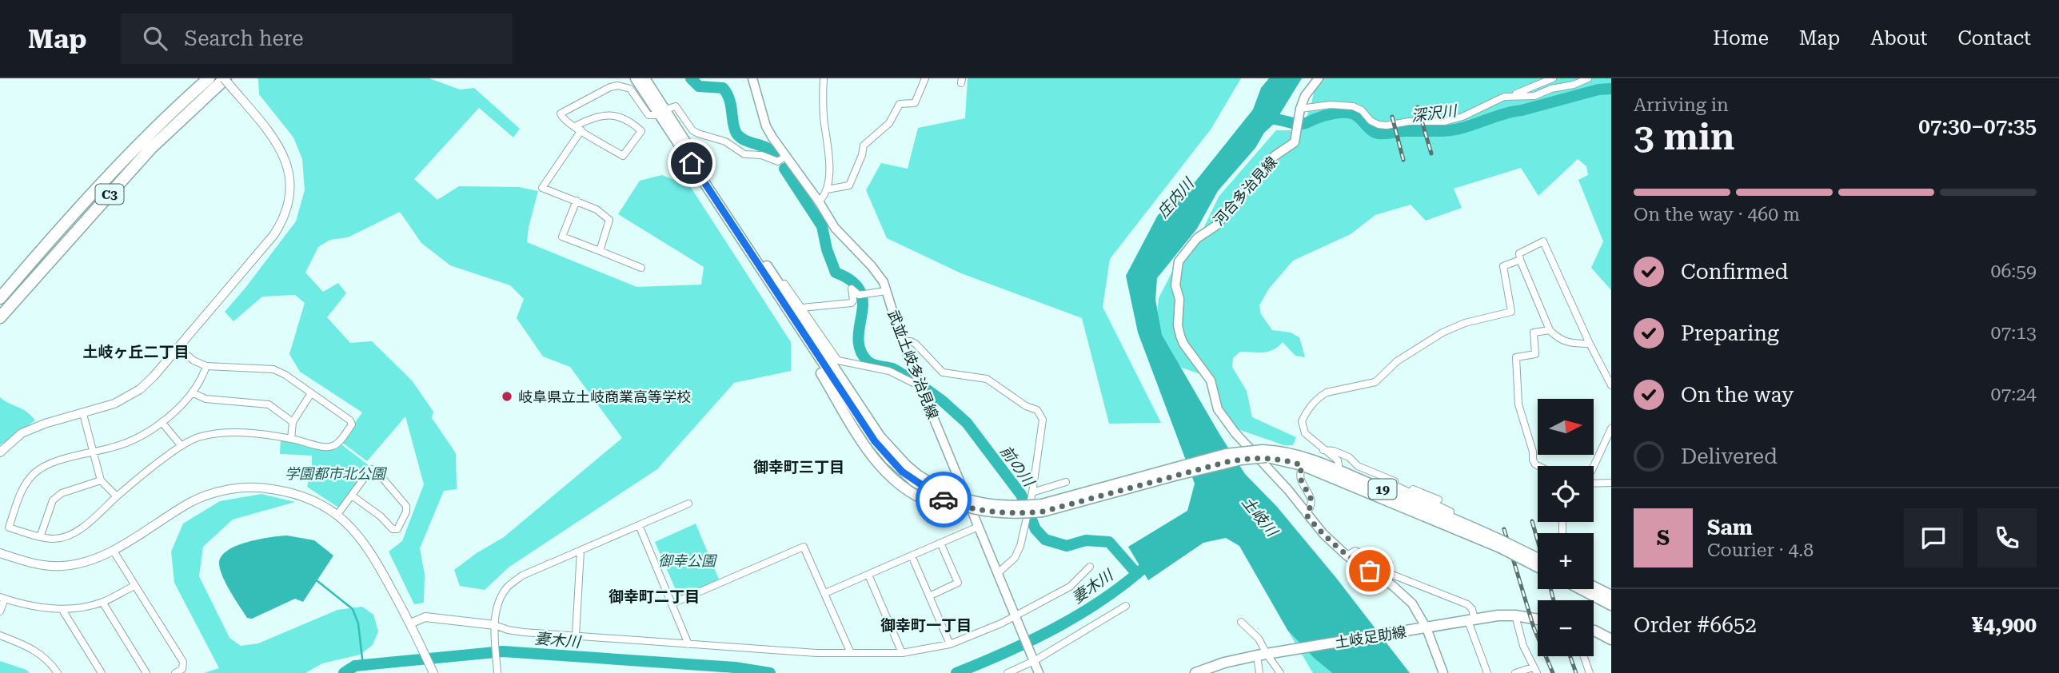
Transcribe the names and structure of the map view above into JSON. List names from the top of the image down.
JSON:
{
  "streets": {
    "highway": ["C3"],
    "main road": [
      "河合多治見線",
      "武並土岐多治見線",
      "19",
      "土岐足助線"
    ]
  },
  "crossings": [
    ["河合多治見線", "土岐足助線"]
  ],
  "districts": [
    "土岐ヶ丘二丁目",
    "御幸町三丁目",
    "御幸町二丁目",
    "御幸町一丁目"
  ],
  "water": [
    "深沢川",
    "庄内川",
    "前の川",
    "土岐川",
    "妻木川"
  ],
  "parks": ["学園都市北公園", "御幸公園"],
  "places": ["岐阜県立土岐商業高等学校"],
  "north": "right",
  "page": {
    "header": "Map",
    "search": "Search here",
    "nav": [
      "Home",
      "Map",
      "About",
      "Contact"
    ],
    "heading": ["3 min", "Arriving in", "07:30–07:35"],
    "panel": [
      "Sam",
      "Courier · 4.8",
      "Order #6652",
      "¥4,900"
    ],
    "bar": "On the way · 460 m",
    "list": [
      ["Confirmed", "06:59"],
      ["Preparing", "07:13"],
      ["On the way", "07:24"],
      "Delivered"
    ],
    "map_buttons": ["+", "−"],
    "round": "S"
  }
}
